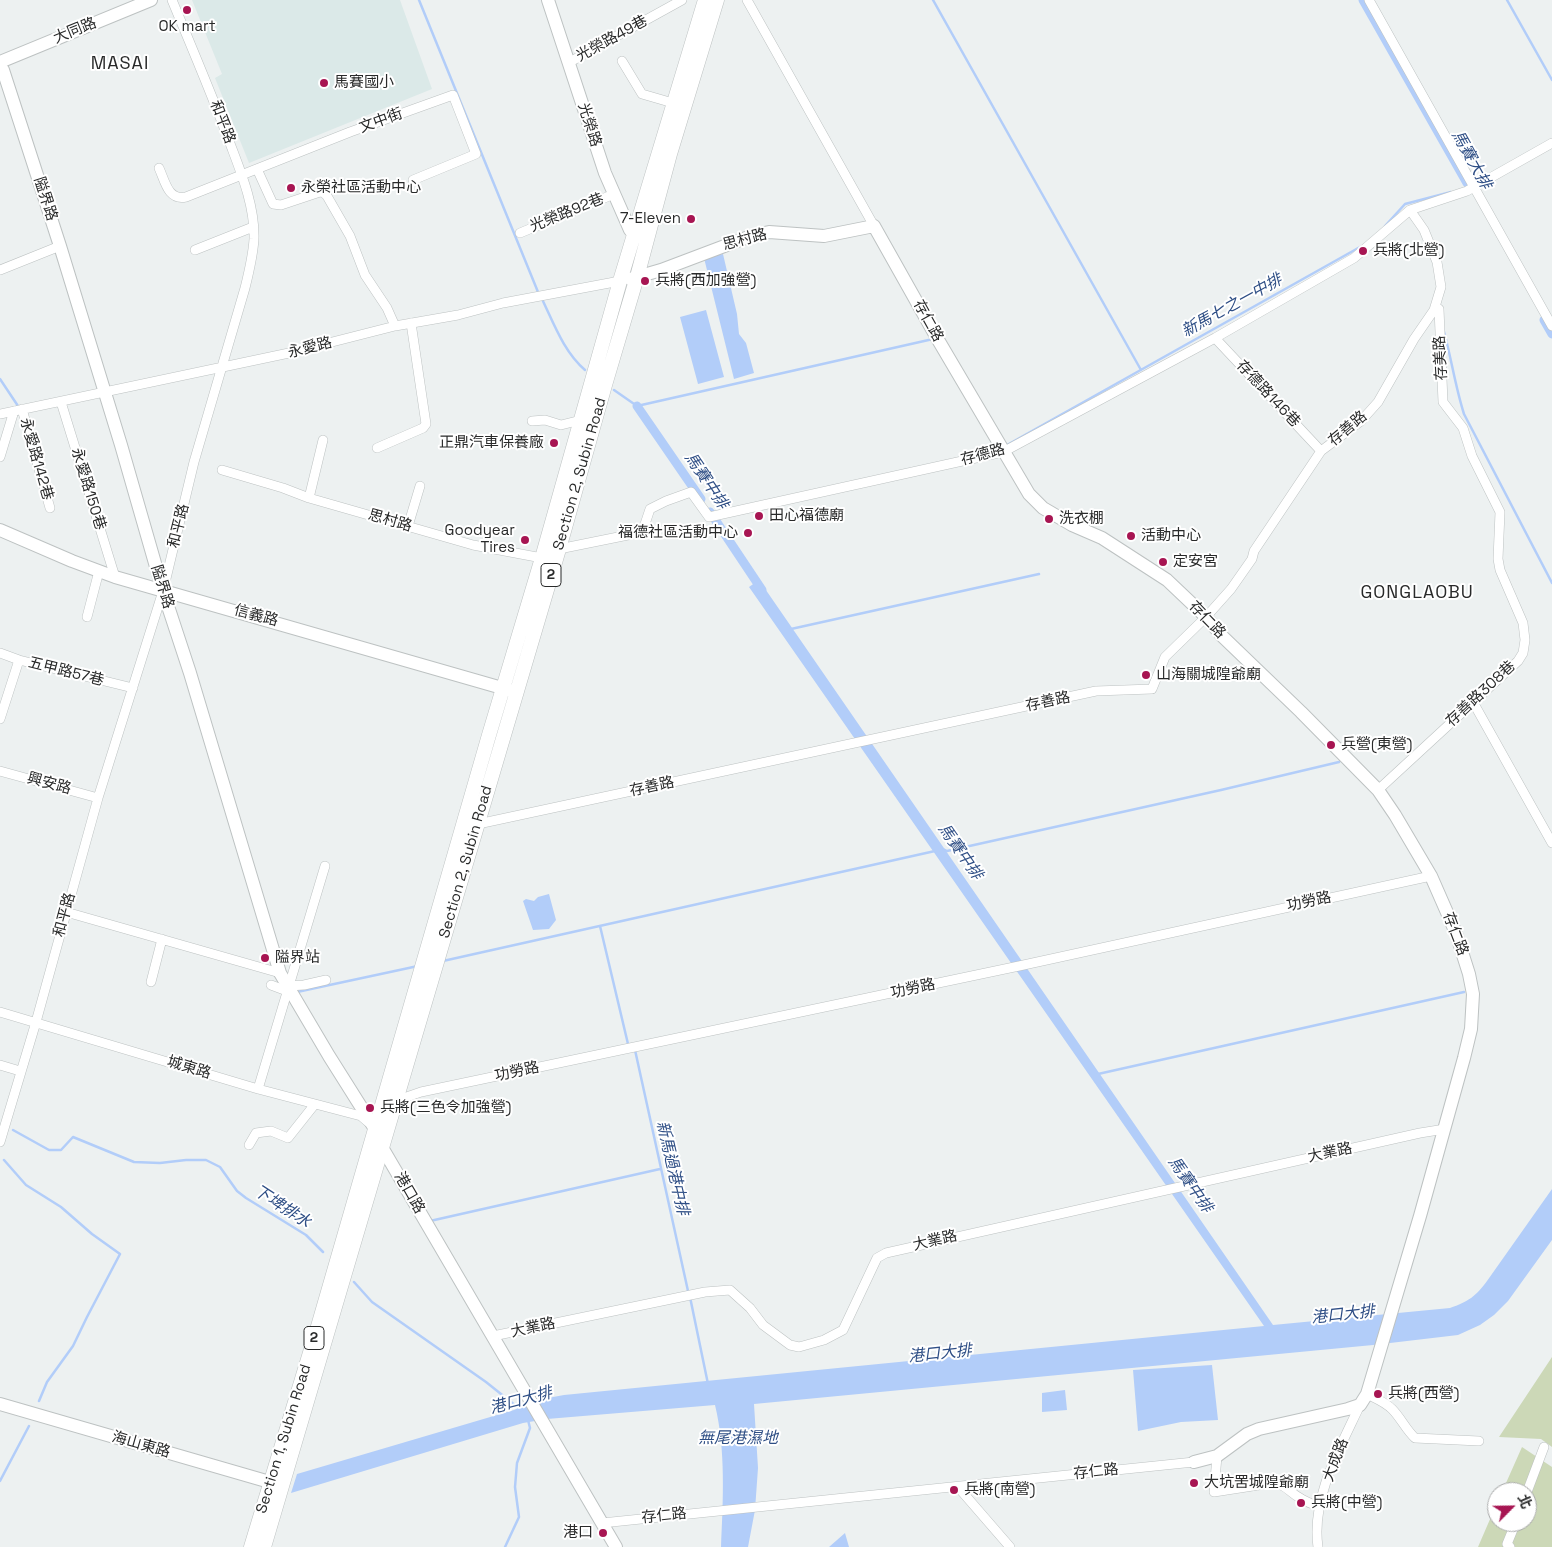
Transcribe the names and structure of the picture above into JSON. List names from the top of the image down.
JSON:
{
  "streets": {
    "main road": ["Section 2, Subin Road", "2", "Section 1, Subin Road"],
    "street": [
      "大同路",
      "光榮路49巷",
      "文中街",
      "和平路",
      "光榮路",
      "隘界路",
      "光榮路92巷",
      "思村路",
      "存仁路",
      "永愛路",
      "存美路",
      "存德路146巷",
      "存善路",
      "存德路",
      "永愛路142巷",
      "永愛路150巷",
      "信義路",
      "五甲路57巷",
      "存善路308巷",
      "興安路",
      "功勞路",
      "城東路",
      "大業路",
      "港口路",
      "海山東路",
      "大成路"
    ]
  },
  "crossings": [
    ["光榮路49巷", "光榮路"],
    ["文中街", "和平路"],
    ["和平路", "隘界路"],
    ["和平路", "永愛路"],
    ["和平路", "信義路"],
    ["和平路", "五甲路57巷"],
    ["和平路", "興安路"],
    ["和平路", "城東路"],
    ["光榮路", "光榮路92巷"],
    ["光榮路", "Section 2, Subin Road"],
    ["隘界路", "永愛路"],
    ["隘界路", "信義路"],
    ["隘界路", "港口路"],
    ["思村路", "存仁路"],
    ["思村路", "永愛路"],
    ["思村路", "Section 2, Subin Road"],
    ["存仁路", "存善路"],
    ["存仁路", "存德路"],
    ["存仁路", "存善路308巷"],
    ["存仁路", "功勞路"],
    ["存仁路", "大業路"],
    ["存仁路", "港口路"],
    ["存仁路", "大成路"],
    ["永愛路", "永愛路142巷"],
    ["永愛路", "Section 2, Subin Road"],
    ["永愛路", "永愛路150巷"],
    ["存美路", "存善路"],
    ["存美路", "存善路308巷"],
    ["存德路146巷", "存善路"],
    ["存德路146巷", "存德路"],
    ["存善路", "Section 2, Subin Road"],
    ["存德路", "Section 2, Subin Road"],
    ["Section 2, Subin Road", "信義路"],
    ["Section 2, Subin Road", "功勞路"],
    ["Section 2, Subin Road", "城東路"],
    ["Section 2, Subin Road", "港口路"],
    ["Section 2, Subin Road", "Section 1, Subin Road"],
    ["永愛路150巷", "信義路"],
    ["城東路", "港口路"],
    ["城東路", "Section 1, Subin Road"],
    ["大業路", "港口路"],
    ["港口路", "Section 1, Subin Road"],
    ["Section 1, Subin Road", "海山東路"]
  ],
  "districts": ["MASAI", "GONGLAOBU"],
  "water": [
    "馬賽大排",
    "新馬七之一中排",
    "馬賽中排",
    "新馬過港中排",
    "下埤排水",
    "港口大排",
    "無尾港濕地"
  ],
  "places": [
    "OK mart",
    "馬賽國小",
    "永榮社區活動中心",
    "7-Eleven",
    "兵將(北營)",
    "兵將(西加強營)",
    "正鼎汽車保養廠",
    "田心福德廟",
    "洗衣棚",
    "福德社區活動中心",
    "活動中心",
    "Goodyear Tires",
    "定安宮",
    "山海關城隍爺廟",
    "兵營(東營)",
    "隘界站",
    "兵將(三色令加強營)",
    "兵將(西營)",
    "大坑罟城隍爺廟",
    "兵將(南營)",
    "兵將(中營)",
    "港口"
  ],
  "north": "top right"
}
